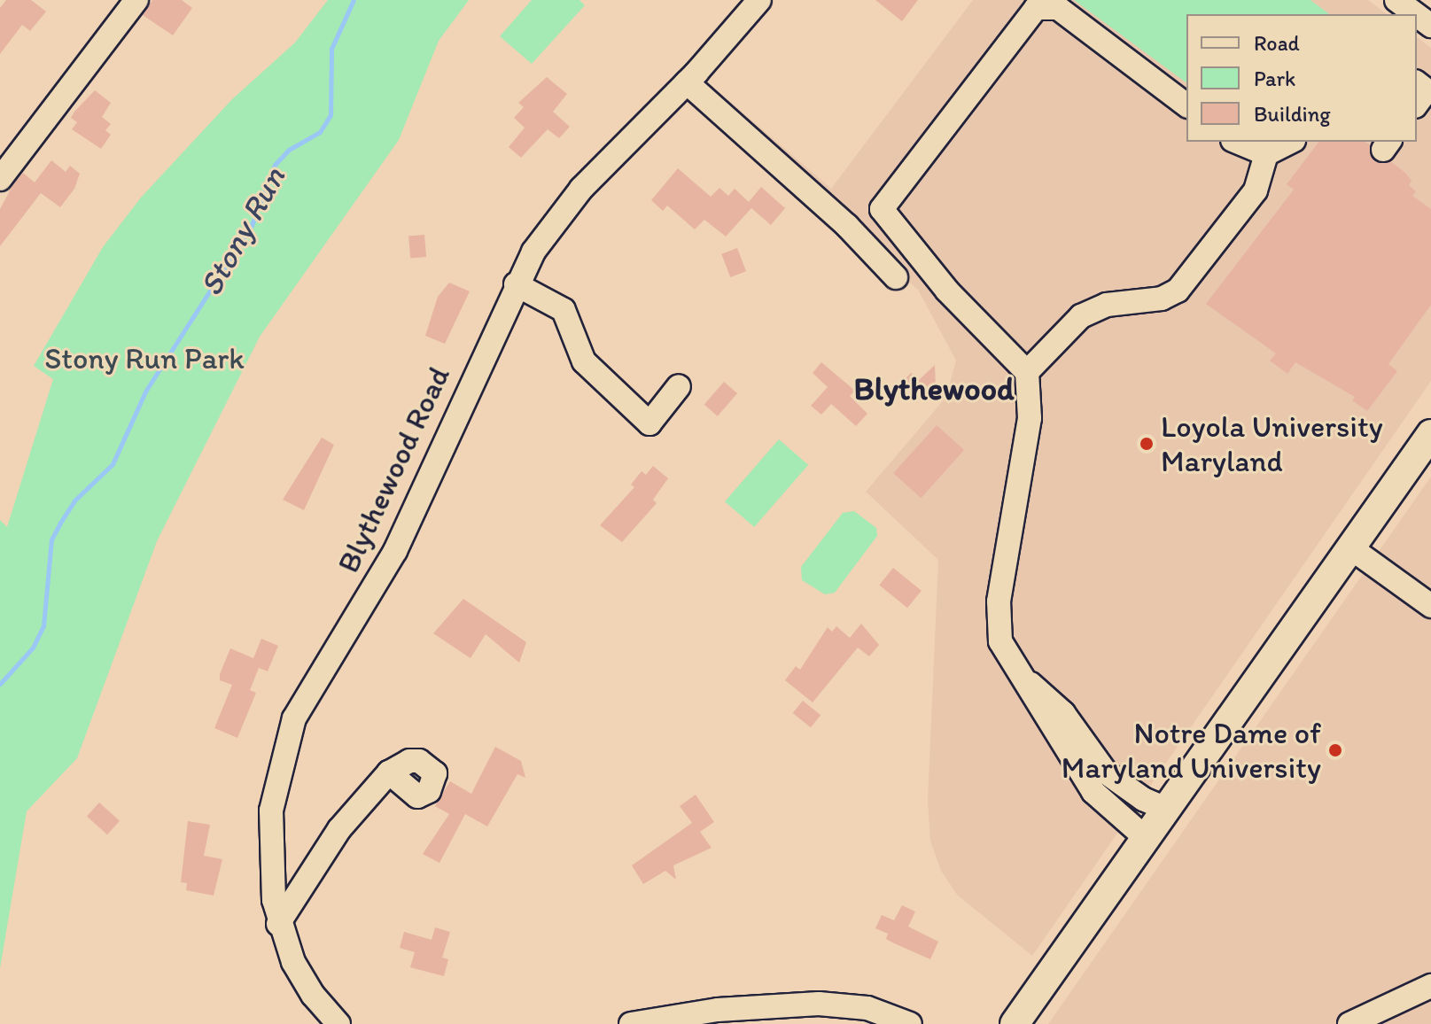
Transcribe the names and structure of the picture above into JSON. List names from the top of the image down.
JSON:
{
  "streets": {
    "street": ["Blythewood Road"]
  },
  "districts": ["Blythewood"],
  "water": ["Stony Run"],
  "parks": ["Stony Run Park"],
  "places": ["Loyola University Maryland", "Notre Dame of Maryland University"],
  "legend": ["Road", "Park", "Building"]
}
